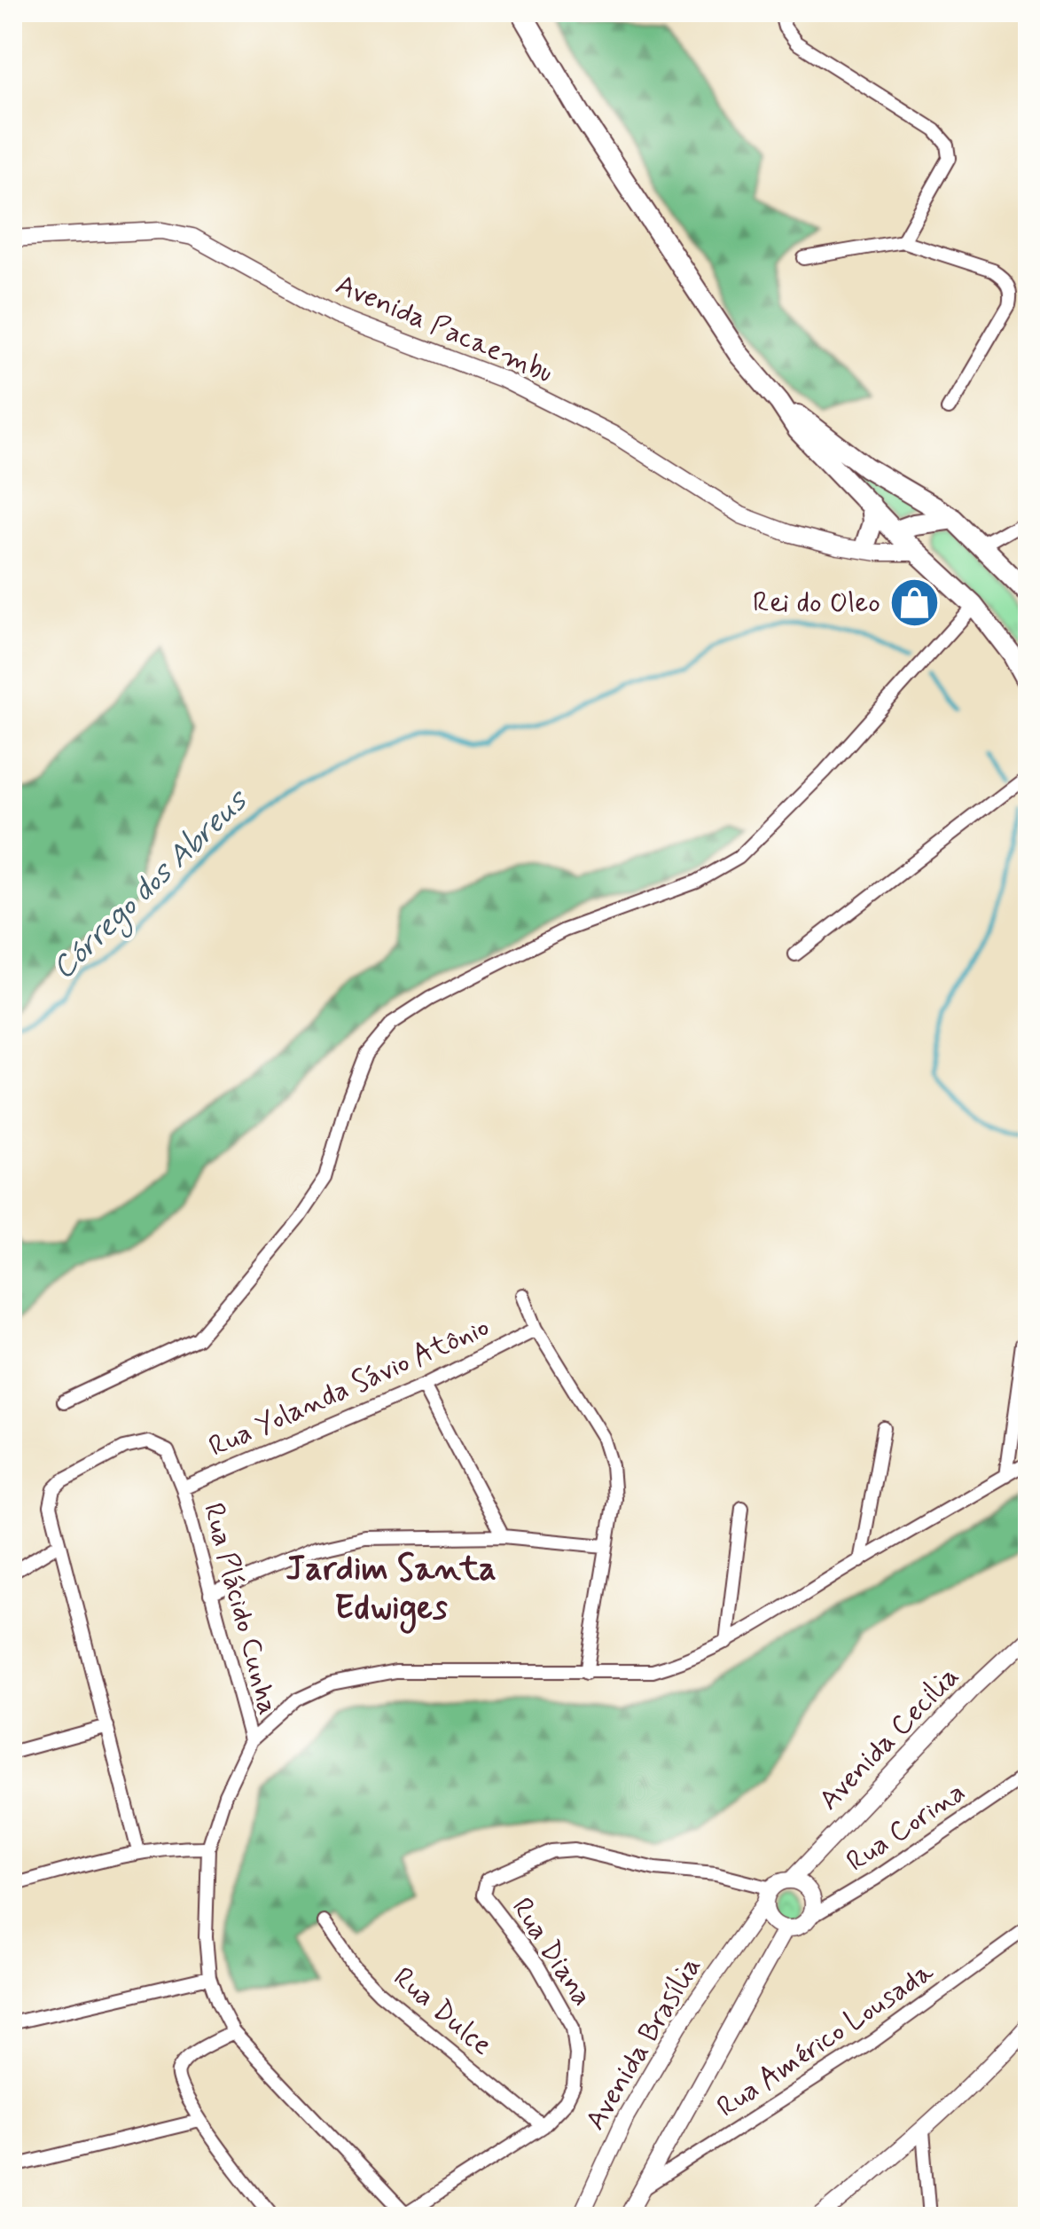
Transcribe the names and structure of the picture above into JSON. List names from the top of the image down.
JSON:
{
  "streets": {
    "street": [
      "Avenida Pacaembu",
      "Rua Yolanda Sávio Atônio",
      "Rua Plácido Cunha",
      "Avenida Cecilia",
      "Rua Corina",
      "Rua Diana",
      "Rua Dulce",
      "Rua Américo Lousada",
      "Avenida Brasília"
    ]
  },
  "crossings": [
    ["Rua Yolanda Sávio Atônio", "Rua Plácido Cunha"],
    ["Avenida Cecilia", "Rua Corina"],
    ["Avenida Cecilia", "Rua Diana"],
    ["Avenida Cecilia", "Avenida Brasília"],
    ["Rua Corina", "Rua Diana"],
    ["Rua Corina", "Avenida Brasília"],
    ["Rua Diana", "Rua Dulce"],
    ["Rua Diana", "Avenida Brasília"]
  ],
  "districts": ["Jardim Santa Edwiges"],
  "water": ["Córrego dos Abreus"],
  "places": {
    "shop": ["Rei do Oleo"]
  }
}
